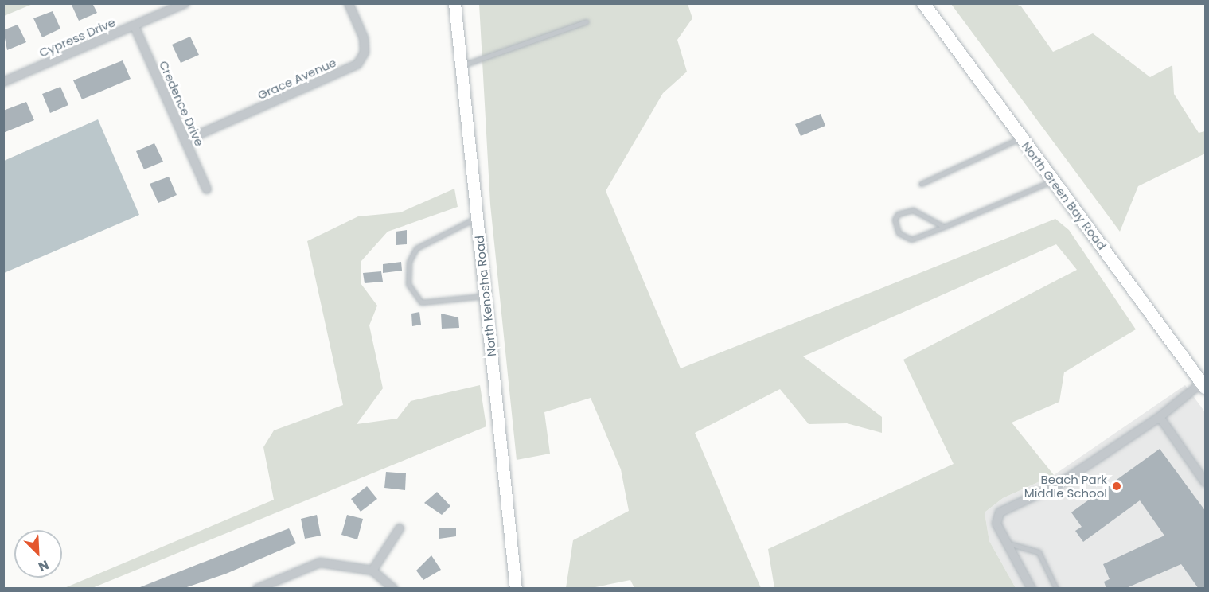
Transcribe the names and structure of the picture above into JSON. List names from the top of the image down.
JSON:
{
  "streets": {
    "main road": ["North Green Bay Road"],
    "street": [
      "Cypress Drive",
      "Grace Avenue",
      "Credence Drive",
      "North Kenosha Road"
    ]
  },
  "crossings": [
    ["Cypress Drive", "Credence Drive"],
    ["Grace Avenue", "Credence Drive"]
  ],
  "places": ["Beach Park Middle School"],
  "north": "bottom right"
}
